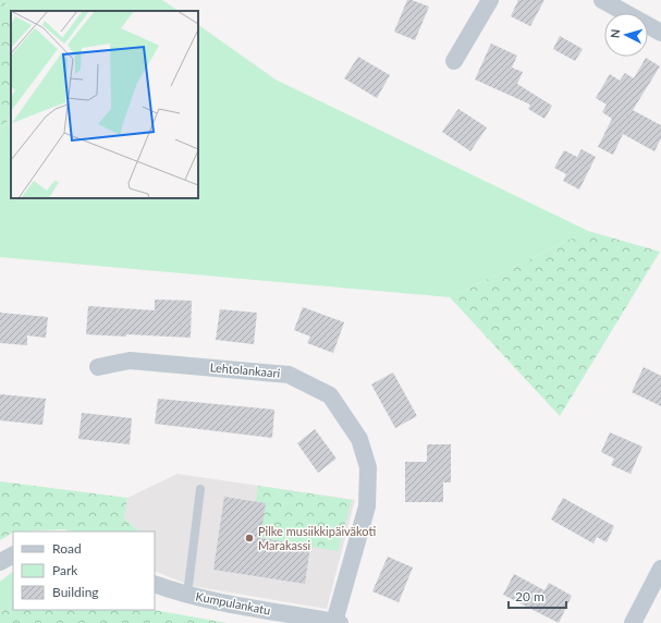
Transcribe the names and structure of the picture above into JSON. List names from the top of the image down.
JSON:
{
  "streets": {
    "street": ["Lehtolankaari", "Kumpulankatu"]
  },
  "crossings": [
    ["Lehtolankaari", "Kumpulankatu"]
  ],
  "places": ["Pilke musiikkipäiväkoti Marakassi"],
  "legend": ["Road", "Park", "Building"],
  "scale_bar": "20 m",
  "north": "left"
}
